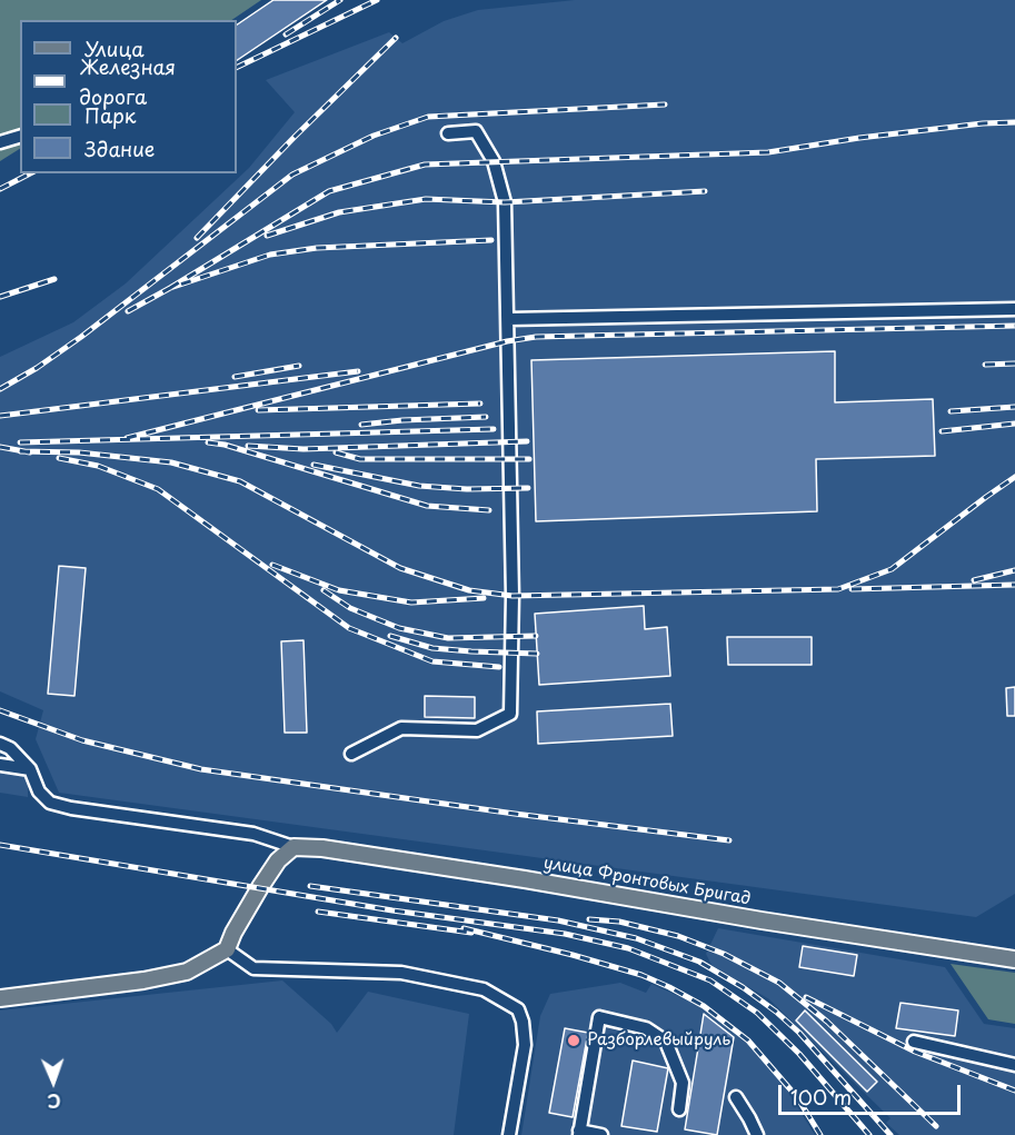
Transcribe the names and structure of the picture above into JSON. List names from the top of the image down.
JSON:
{
  "streets": {
    "main road": ["улица Фронтовых Бригад"]
  },
  "places": ["Разборлевыйруль"],
  "legend": [
    "Улица",
    "Железная дорога",
    "Парк",
    "Здание"
  ],
  "scale_bar": "100 m",
  "north": "bottom"
}
